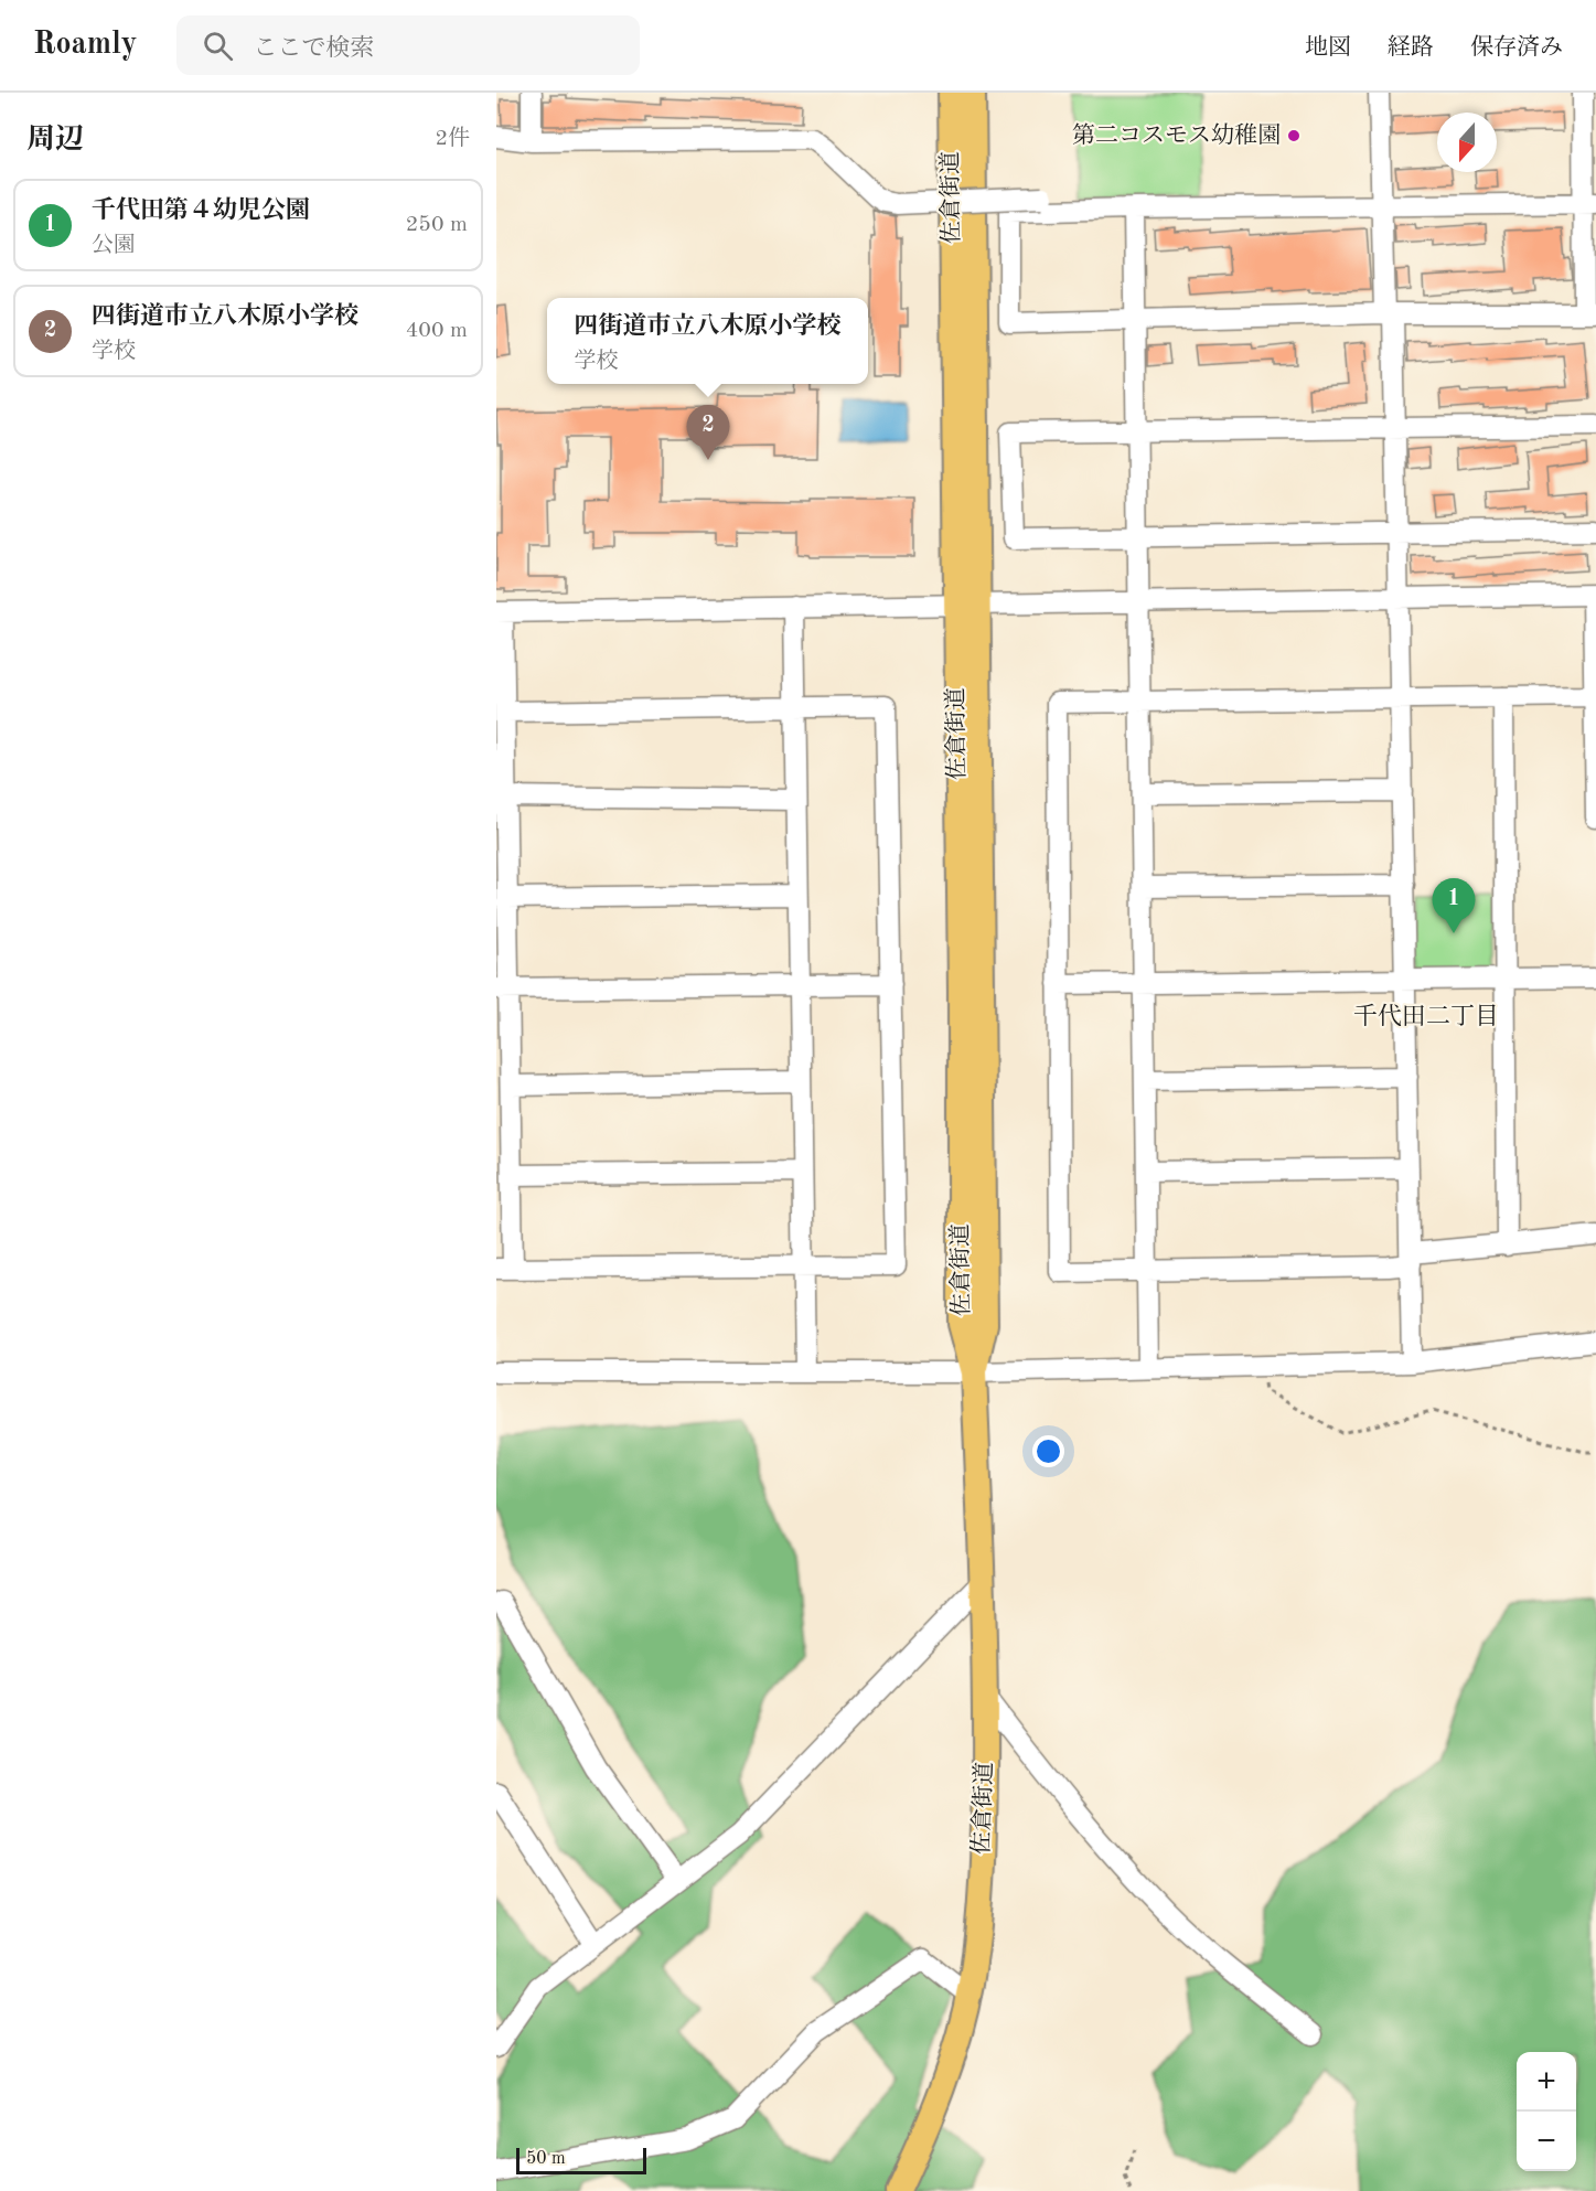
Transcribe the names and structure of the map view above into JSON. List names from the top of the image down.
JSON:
{
  "streets": {
    "main road": ["佐倉街道"]
  },
  "districts": ["千代田二丁目"],
  "places": ["第二コスモス幼稚園"],
  "scale_bar": "50 m",
  "north": "bottom",
  "page": {
    "header": "Roamly",
    "search": "ここで検索",
    "nav": ["地図", "経路", "保存済み"],
    "heading": ["周辺", "2件"],
    "list": [
      {
        "mark": "1",
        "name": "千代田第４幼児公園",
        "note": "公園",
        "value": "250 m"
      },
      {
        "mark": "2",
        "name": "四街道市立八木原小学校",
        "note": "学校",
        "value": "400 m"
      }
    ],
    "popup": ["四街道市立八木原小学校", "学校"],
    "pins": ["2", "1"],
    "map_buttons": ["+", "−"],
    "scale": "50 m"
  }
}
